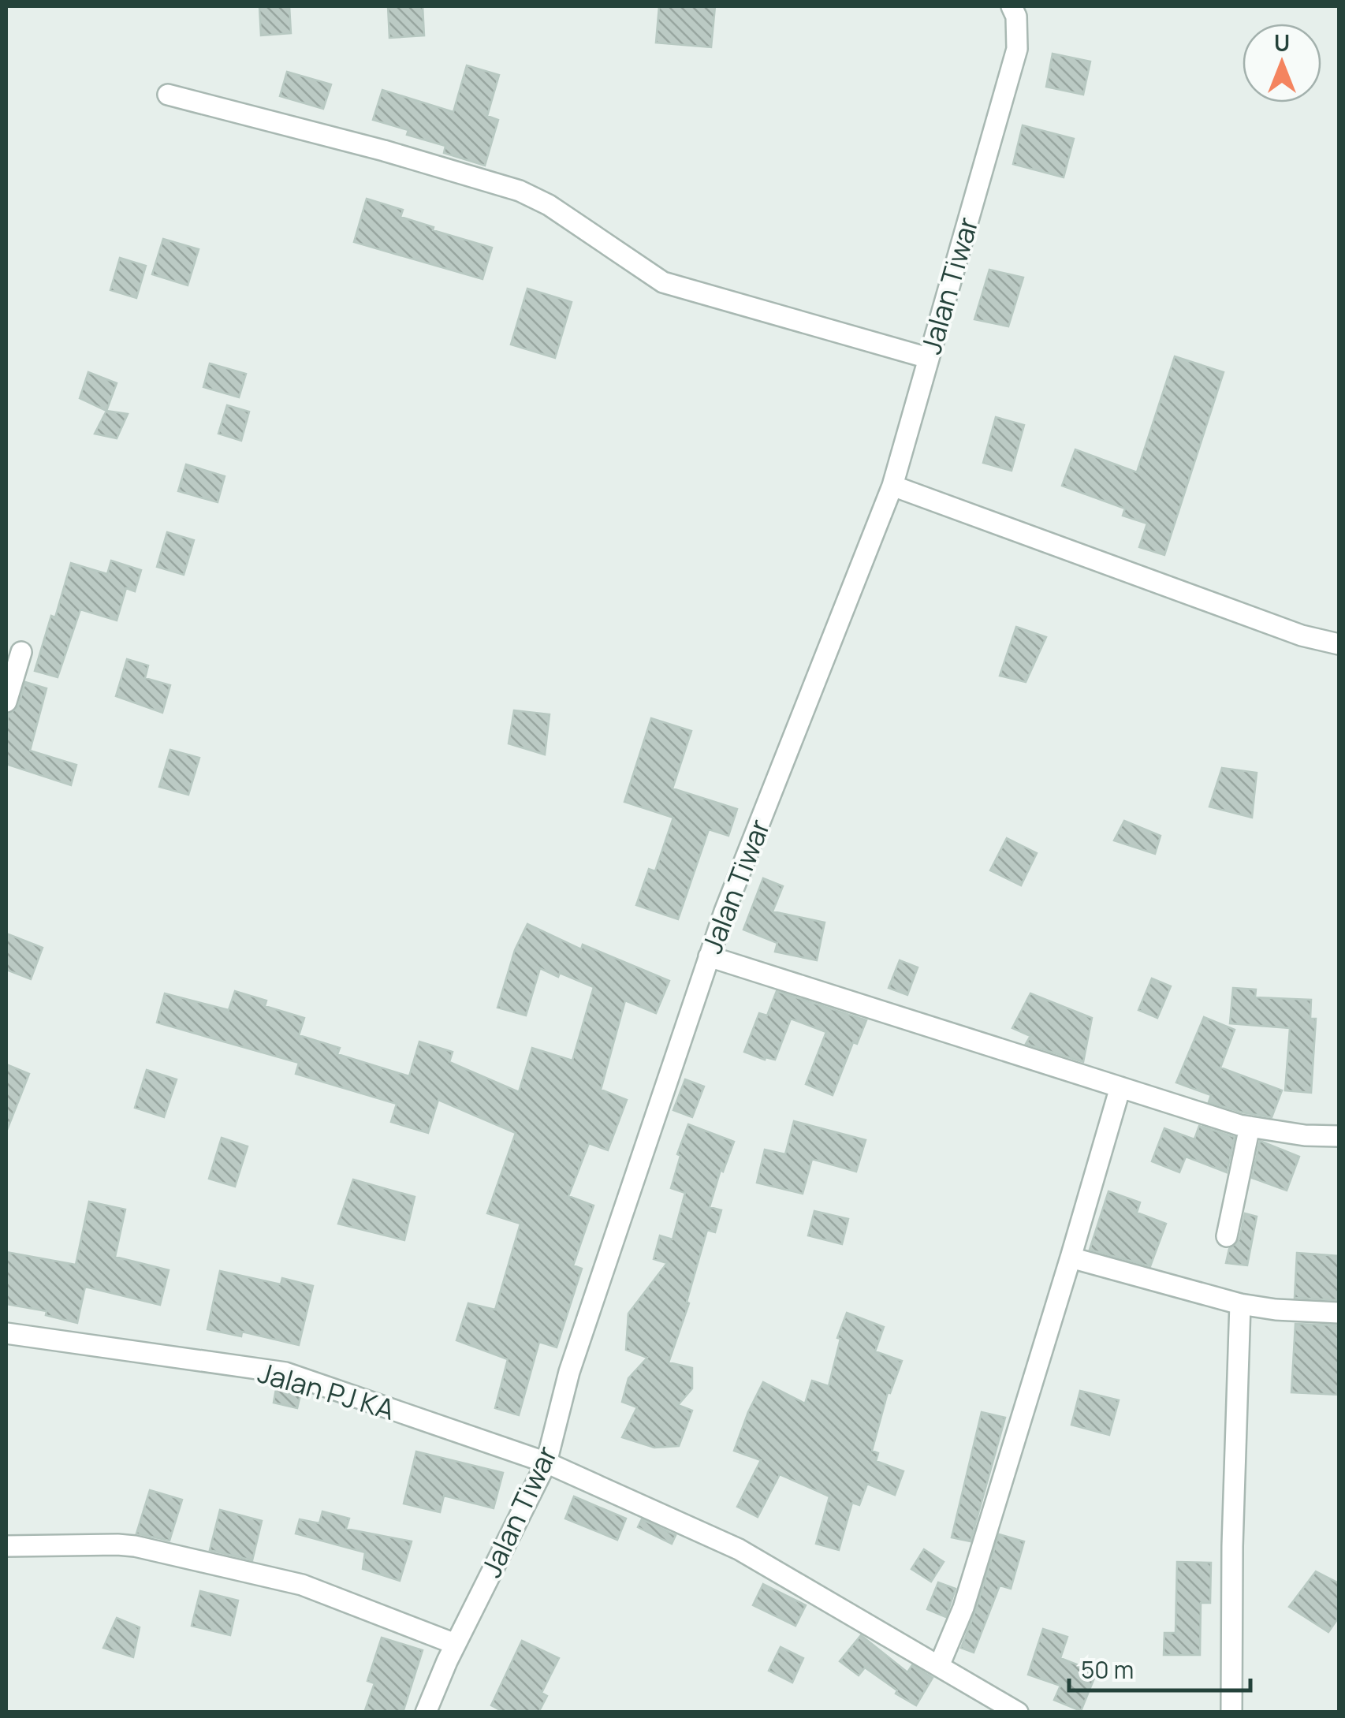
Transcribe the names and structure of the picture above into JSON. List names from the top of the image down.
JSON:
{
  "streets": {
    "street": ["Jalan Tiwar", "Jalan PJ KA"]
  },
  "crossings": [
    ["Jalan Tiwar", "Jalan PJ KA"]
  ],
  "scale_bar": "50 m",
  "north": "top"
}
